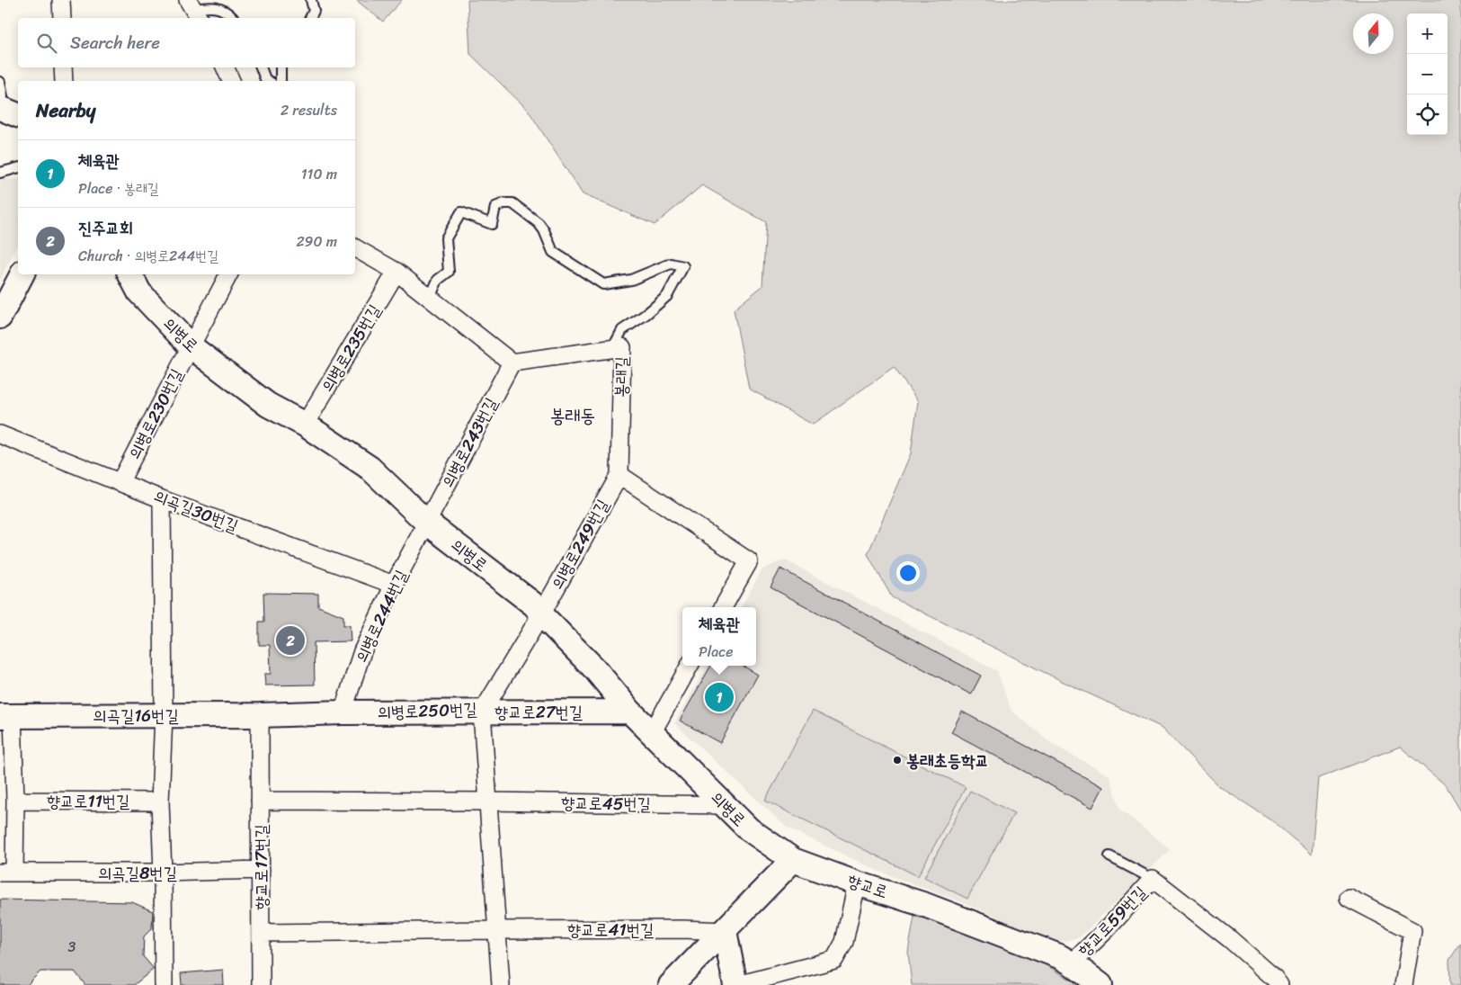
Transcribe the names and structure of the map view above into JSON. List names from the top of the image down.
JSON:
{
  "streets": {
    "street": [
      "의병로",
      "의병로235번길",
      "봉래길",
      "의병로230번길",
      "의병로243번길",
      "의곡길30번길",
      "의병로249번길",
      "의병로244번길",
      "의병로250번길",
      "향교로27번길",
      "의곡길16번길",
      "향교로11번길",
      "향교로45번길",
      "향교로17번길",
      "의곡길8번길",
      "향교로",
      "향교로59번길",
      "향교로41번길"
    ]
  },
  "crossings": [
    ["의병로", "의병로235번길"],
    ["의병로", "의병로230번길"],
    ["의병로", "의병로243번길"],
    ["의병로", "의병로249번길"],
    ["의병로", "의병로244번길"],
    ["의병로", "의병로250번길"],
    ["의병로", "향교로27번길"],
    ["의병로", "향교로45번길"],
    ["의병로", "향교로"],
    ["봉래길", "의병로243번길"],
    ["봉래길", "의병로249번길"],
    ["의병로230번길", "의곡길30번길"],
    ["의병로243번길", "의병로244번길"],
    ["의곡길30번길", "의병로244번길"],
    ["의병로249번길", "의병로250번길"],
    ["의병로244번길", "의병로250번길"],
    ["의병로250번길", "향교로27번길"],
    ["의병로250번길", "의곡길16번길"],
    ["의병로250번길", "향교로17번길"],
    ["향교로27번길", "향교로45번길"],
    ["향교로27번길", "향교로17번길"],
    ["향교로27번길", "향교로41번길"],
    ["의곡길16번길", "향교로11번길"],
    ["의곡길16번길", "향교로17번길"],
    ["의곡길16번길", "의곡길8번길"],
    ["향교로11번길", "의곡길8번길"],
    ["향교로45번길", "향교로17번길"],
    ["향교로17번길", "의곡길8번길"],
    ["향교로17번길", "향교로41번길"],
    ["향교로", "향교로59번길"]
  ],
  "districts": ["봉래동"],
  "places": ["봉래초등학교"],
  "house_numbers": ["3"],
  "north": "top",
  "page": {
    "map_buttons": ["+", "−"],
    "search": "Search here",
    "heading": ["Nearby", "2 results"],
    "list": [
      {
        "mark": "1",
        "name": "체육관",
        "note": "Place · 봉래길",
        "value": "110 m"
      },
      {
        "mark": "2",
        "name": "진주교회",
        "note": "Church · 의병로244번길",
        "value": "290 m"
      }
    ],
    "popup": ["체육관", "Place"],
    "pins": ["2", "1"]
  }
}
